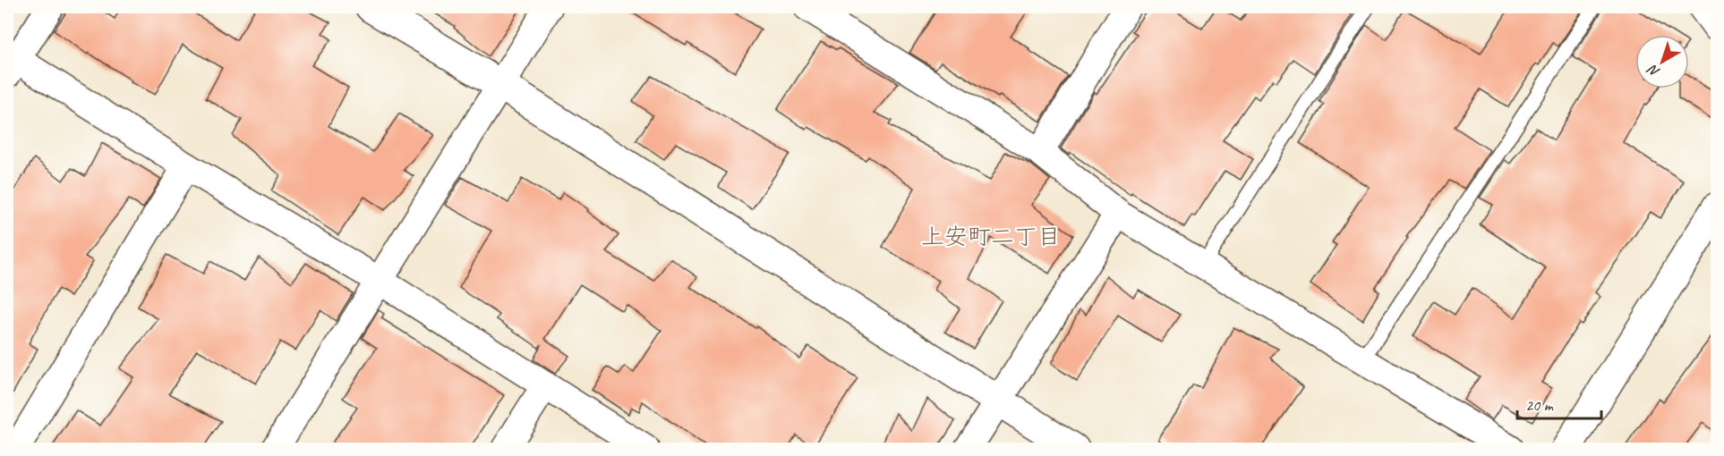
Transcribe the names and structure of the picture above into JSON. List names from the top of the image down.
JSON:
{
  "districts": ["上安町二丁目"],
  "scale_bar": "20 m",
  "north": "bottom left"
}
